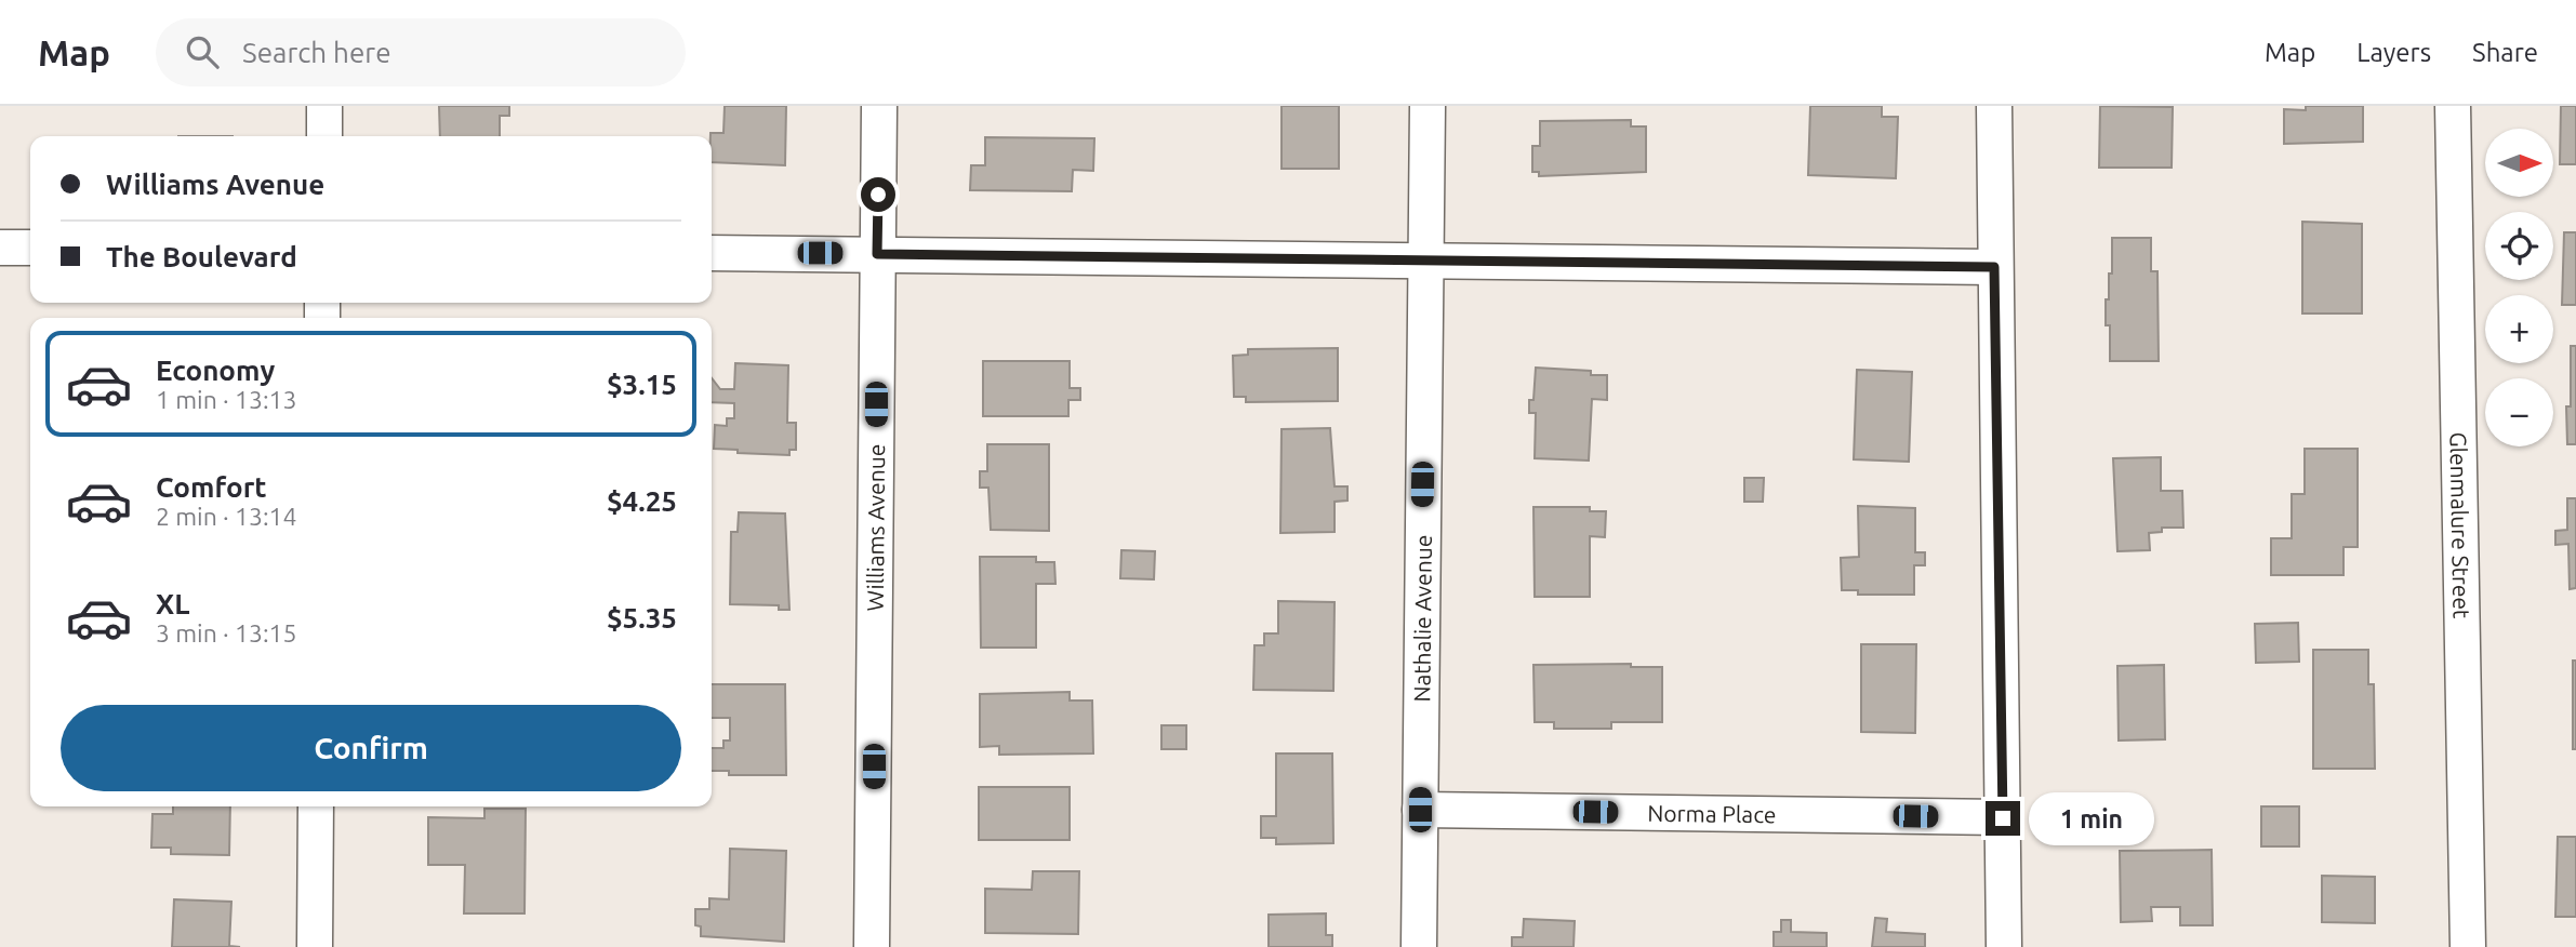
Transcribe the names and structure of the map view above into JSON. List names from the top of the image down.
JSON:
{
  "streets": {
    "street": [
      "Williams Avenue",
      "Glenmalure Street",
      "Nathalie Avenue",
      "Norma Place"
    ]
  },
  "crossings": [
    ["Nathalie Avenue", "Norma Place"]
  ],
  "north": "right",
  "page": {
    "header": "Map",
    "search": "Search here",
    "nav": ["Map", "Layers", "Share"],
    "map_buttons": ["+", "−"],
    "banner": ["Williams Avenue", "The Boulevard"],
    "list": [
      {
        "name": "Economy",
        "note": "1 min · 13:13",
        "value": "$3.15"
      },
      {
        "name": "Comfort",
        "note": "2 min · 13:14",
        "value": "$4.25"
      },
      {
        "name": "XL",
        "note": "3 min · 13:15",
        "value": "$5.35"
      }
    ],
    "buttons": "Confirm",
    "bubble": "1 min"
  }
}
